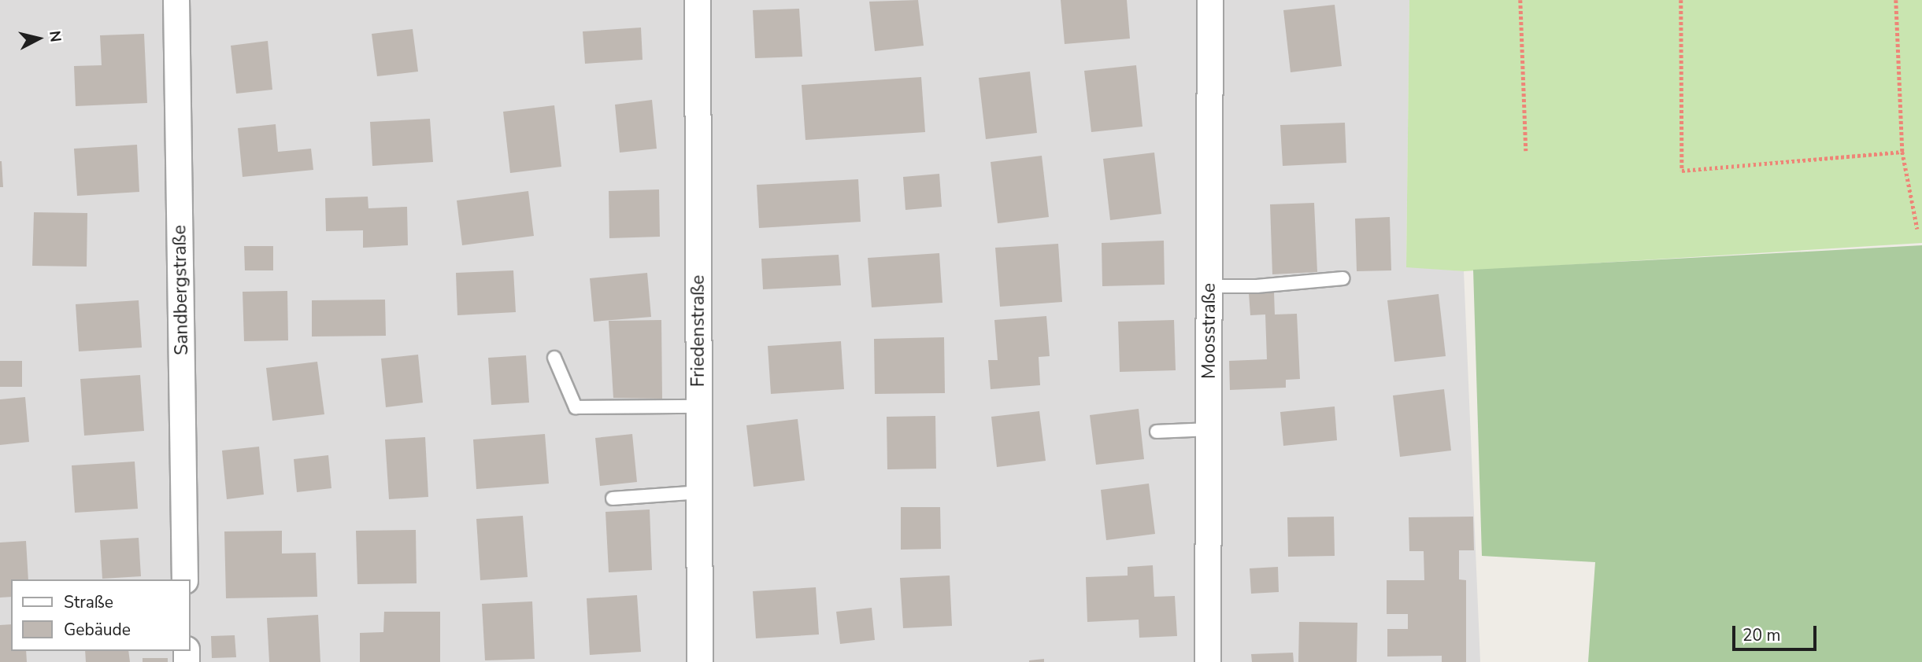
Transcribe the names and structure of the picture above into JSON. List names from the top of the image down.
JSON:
{
  "streets": {
    "street": ["Sandbergstraße", "Friedenstraße", "Moosstraße"]
  },
  "legend": ["Straße", "Gebäude"],
  "scale_bar": "20 m",
  "north": "right"
}
